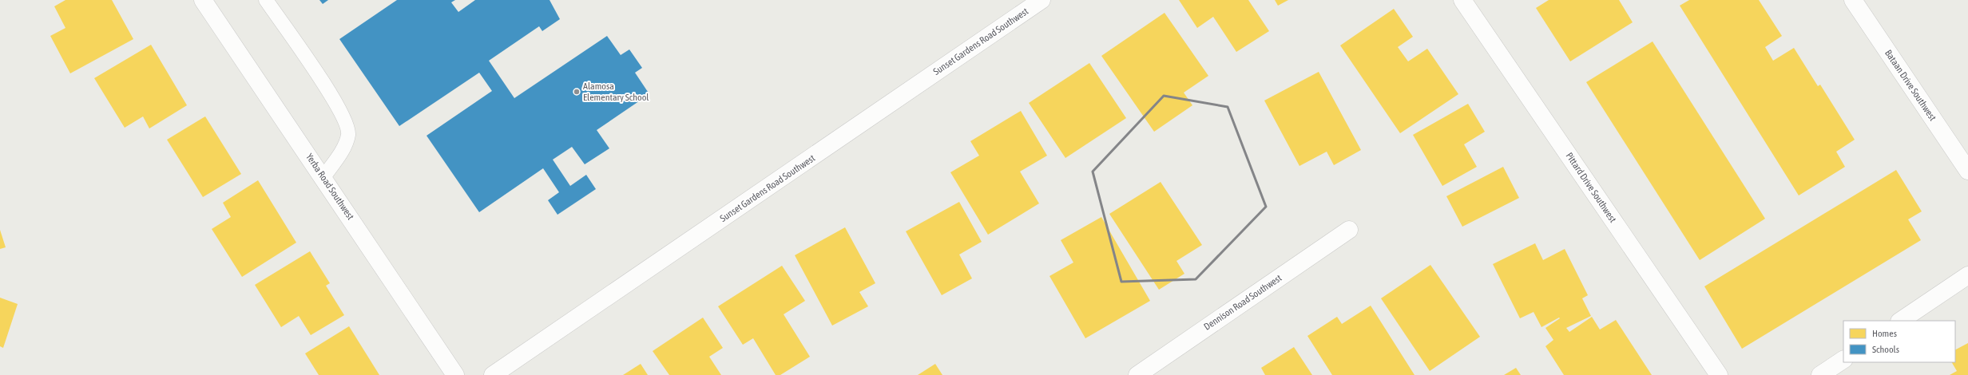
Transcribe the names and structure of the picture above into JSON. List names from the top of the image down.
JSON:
{
  "streets": {
    "street": [
      "Sunset Gardens Road Southwest",
      "Bataan Drive Southwest",
      "Yerba Road Southwest",
      "Pittard Drive Southwest",
      "Dennison Road Southwest"
    ]
  },
  "places": ["Alamosa Elementary School"],
  "legend": ["Homes", "Schools"]
}
